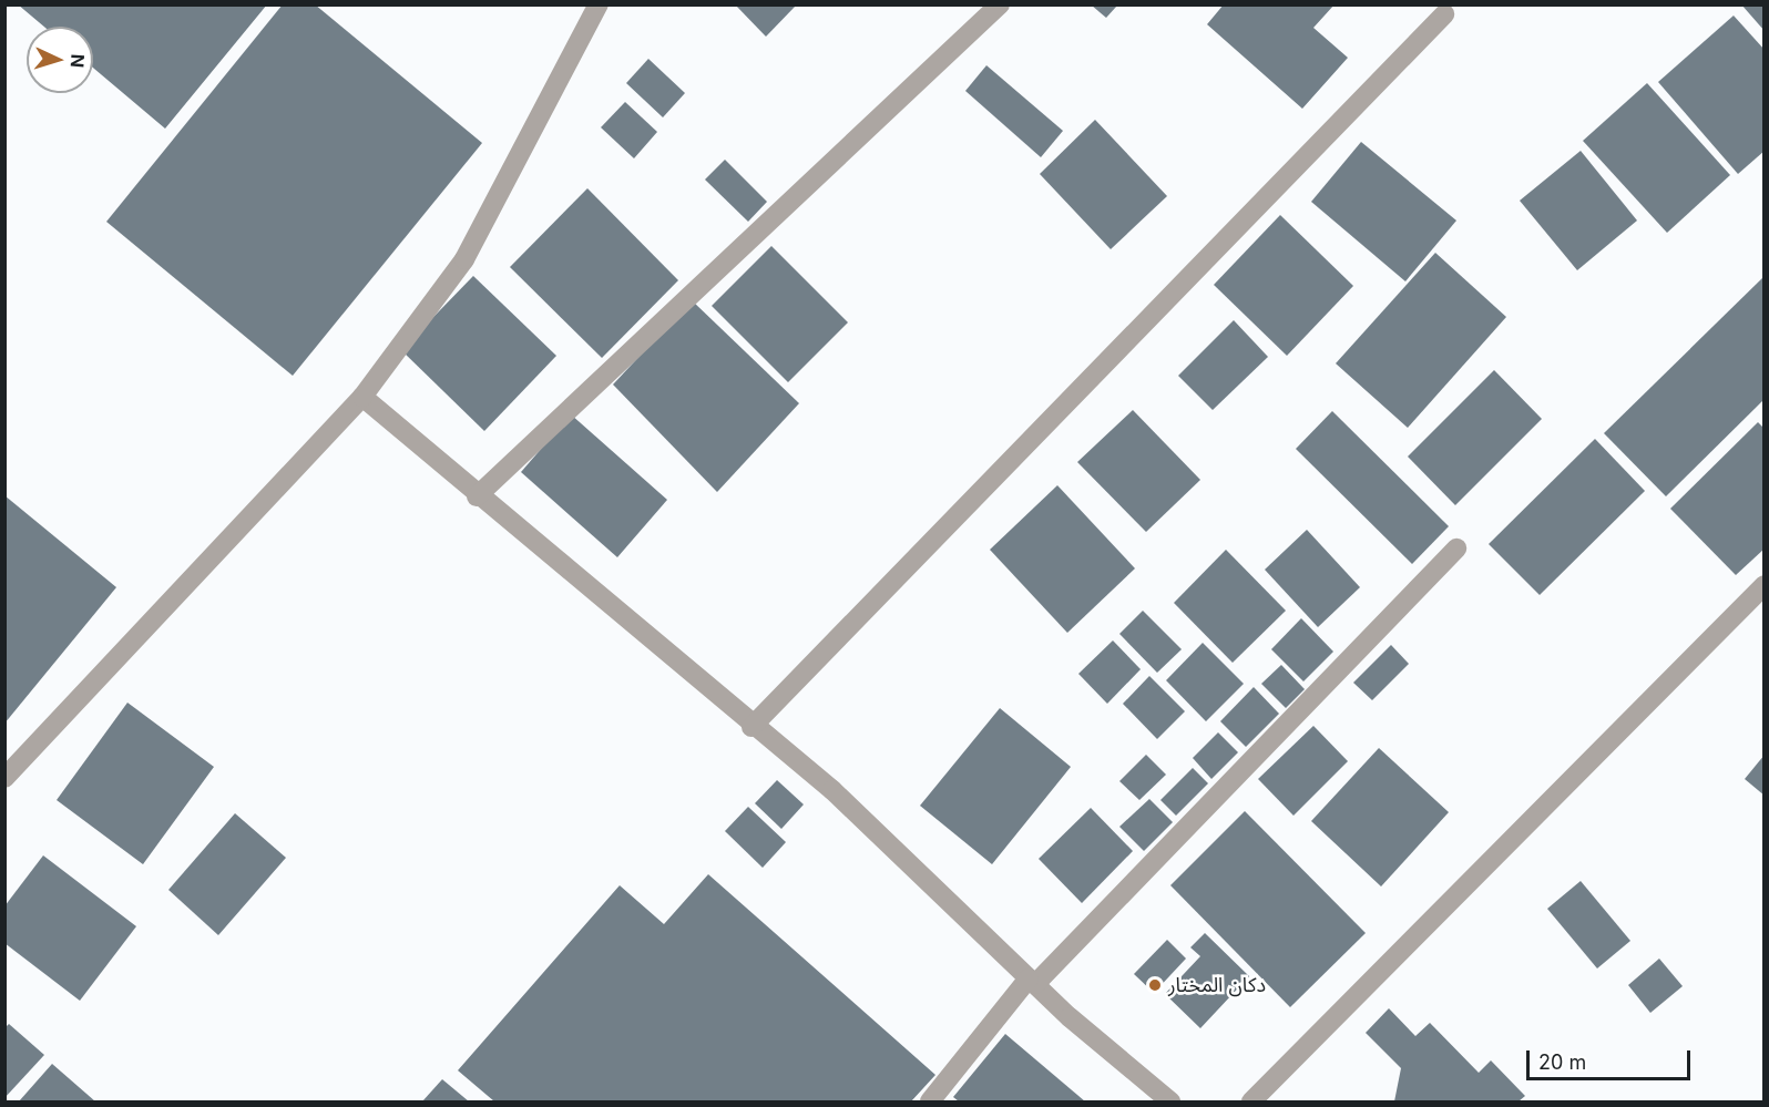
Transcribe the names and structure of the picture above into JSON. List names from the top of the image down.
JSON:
{
  "places": ["دكان المختار"],
  "scale_bar": "20 m",
  "north": "right"
}
